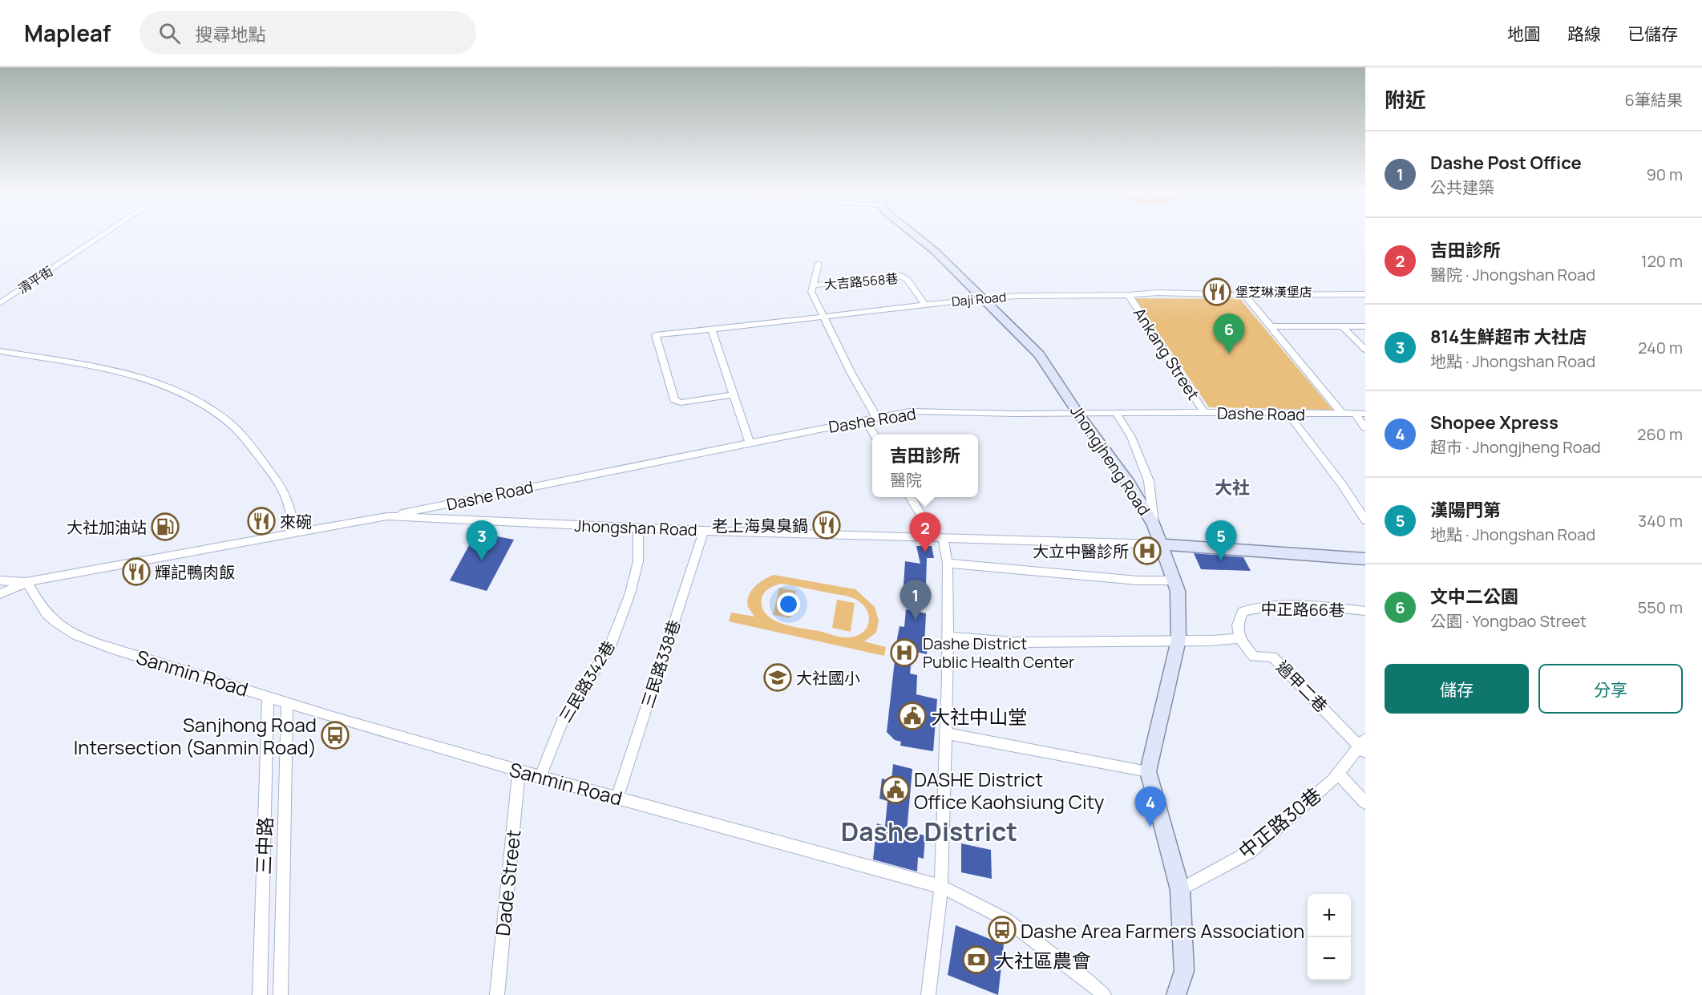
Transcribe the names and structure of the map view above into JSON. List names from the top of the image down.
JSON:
{
  "streets": {
    "main road": ["Jhongjheng Road", "Jhongshan Road"],
    "street": [
      "清平街",
      "大吉路568巷",
      "Daji Road",
      "Ankang Street",
      "Dashe Road",
      "中正路66巷",
      "三民路338巷",
      "Sanmin Road",
      "三民路342巷",
      "過甲二巷",
      "中正路30巷",
      "三中路",
      "Dade Street"
    ]
  },
  "crossings": [
    ["大吉路568巷", "Daji Road"],
    ["Daji Road", "Ankang Street"],
    ["Daji Road", "Jhongjheng Road"],
    ["Ankang Street", "Dashe Road"],
    ["Dashe Road", "Jhongjheng Road"],
    ["Dashe Road", "Jhongshan Road"],
    ["Jhongjheng Road", "Jhongshan Road"],
    ["Jhongjheng Road", "中正路30巷"],
    ["Jhongshan Road", "三民路338巷"],
    ["Jhongshan Road", "Sanmin Road"],
    ["Jhongshan Road", "三民路342巷"],
    ["中正路66巷", "過甲二巷"],
    ["三民路338巷", "Sanmin Road"],
    ["Sanmin Road", "三民路342巷"],
    ["Sanmin Road", "三中路"],
    ["Sanmin Road", "Dade Street"],
    ["過甲二巷", "中正路30巷"]
  ],
  "districts": ["大社", "Dashe District"],
  "places": {
    "restaurant": [
      "堡芝琳漢堡店",
      "來碗",
      "老上海臭臭鍋",
      "輝記鴨肉飯"
    ],
    "fuel station": ["大社加油站"],
    "hospital": ["大立中醫診所", "Dashe District Public Health Center"],
    "school or university": ["大社國小"],
    "public building": ["大社中山堂", "DASHE District Office Kaohsiung City"],
    "bus stop": ["Sanjhong Road Intersection (Sanmin Road)", "Dashe Area Farmers Association"],
    "bank": ["大社區農會"]
  },
  "page": {
    "header": "Mapleaf",
    "search": "搜尋地點",
    "nav": ["地圖", "路線", "已儲存"],
    "heading": ["附近", "6筆結果"],
    "list": [
      {
        "mark": "1",
        "name": "Dashe Post Office",
        "note": "公共建築",
        "value": "90 m"
      },
      {
        "mark": "2",
        "name": "吉田診所",
        "note": "醫院 · Jhongshan Road",
        "value": "120 m"
      },
      {
        "mark": "3",
        "name": "814生鮮超市 大社店",
        "note": "地點 · Jhongshan Road",
        "value": "240 m"
      },
      {
        "mark": "4",
        "name": "Shopee Xpress",
        "note": "超市 · Jhongjheng Road",
        "value": "260 m"
      },
      {
        "mark": "5",
        "name": "漢陽門第",
        "note": "地點 · Jhongshan Road",
        "value": "340 m"
      },
      {
        "mark": "6",
        "name": "文中二公園",
        "note": "公園 · Yongbao Street",
        "value": "550 m"
      }
    ],
    "pins": [
      "6",
      "2",
      "3",
      "5",
      "1",
      "4"
    ],
    "popup": ["吉田診所", "醫院"],
    "buttons": ["儲存", "分享"],
    "map_buttons": ["+", "−"]
  }
}
